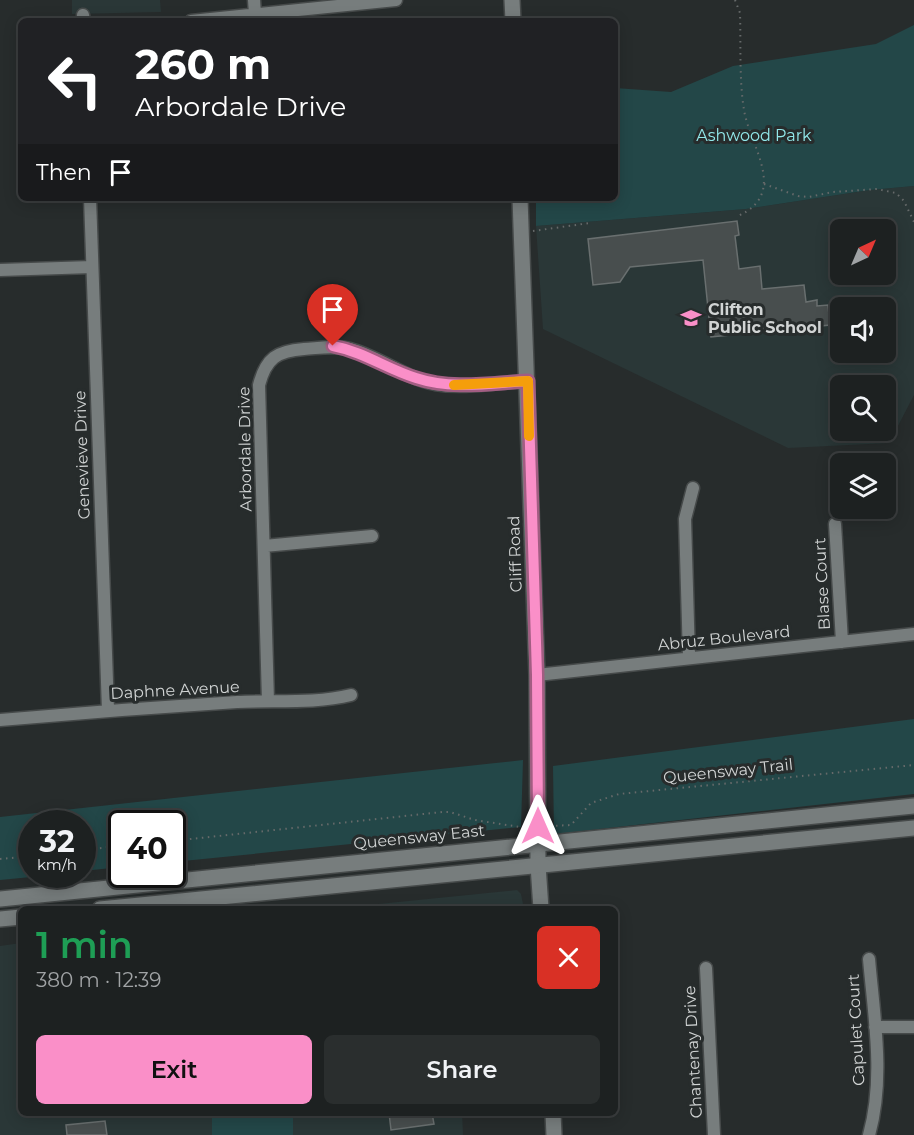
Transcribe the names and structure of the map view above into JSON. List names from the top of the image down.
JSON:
{
  "streets": {
    "main road": ["Cliff Road", "Queensway East"],
    "street": [
      "Arbordale Drive",
      "Genevieve Drive",
      "Blase Court",
      "Abruz Boulevard",
      "Daphne Avenue",
      "Capulet Court",
      "Chantenay Drive"
    ],
    "path": ["Queensway Trail"]
  },
  "crossings": [
    ["Arbordale Drive", "Cliff Road"],
    ["Arbordale Drive", "Daphne Avenue"],
    ["Genevieve Drive", "Daphne Avenue"],
    ["Cliff Road", "Abruz Boulevard"],
    ["Cliff Road", "Queensway East"],
    ["Blase Court", "Abruz Boulevard"]
  ],
  "parks": ["Ashwood Park"],
  "places": {
    "school or university": ["Clifton Public School"]
  },
  "north": "top right",
  "page": {
    "turn": ["260 m", "Arbordale Drive"],
    "then": "Then",
    "speed": "32 km/h",
    "limit": "40",
    "heading": ["1 min", "380 m · 12:39"],
    "buttons": ["Exit", "Share"]
  }
}
